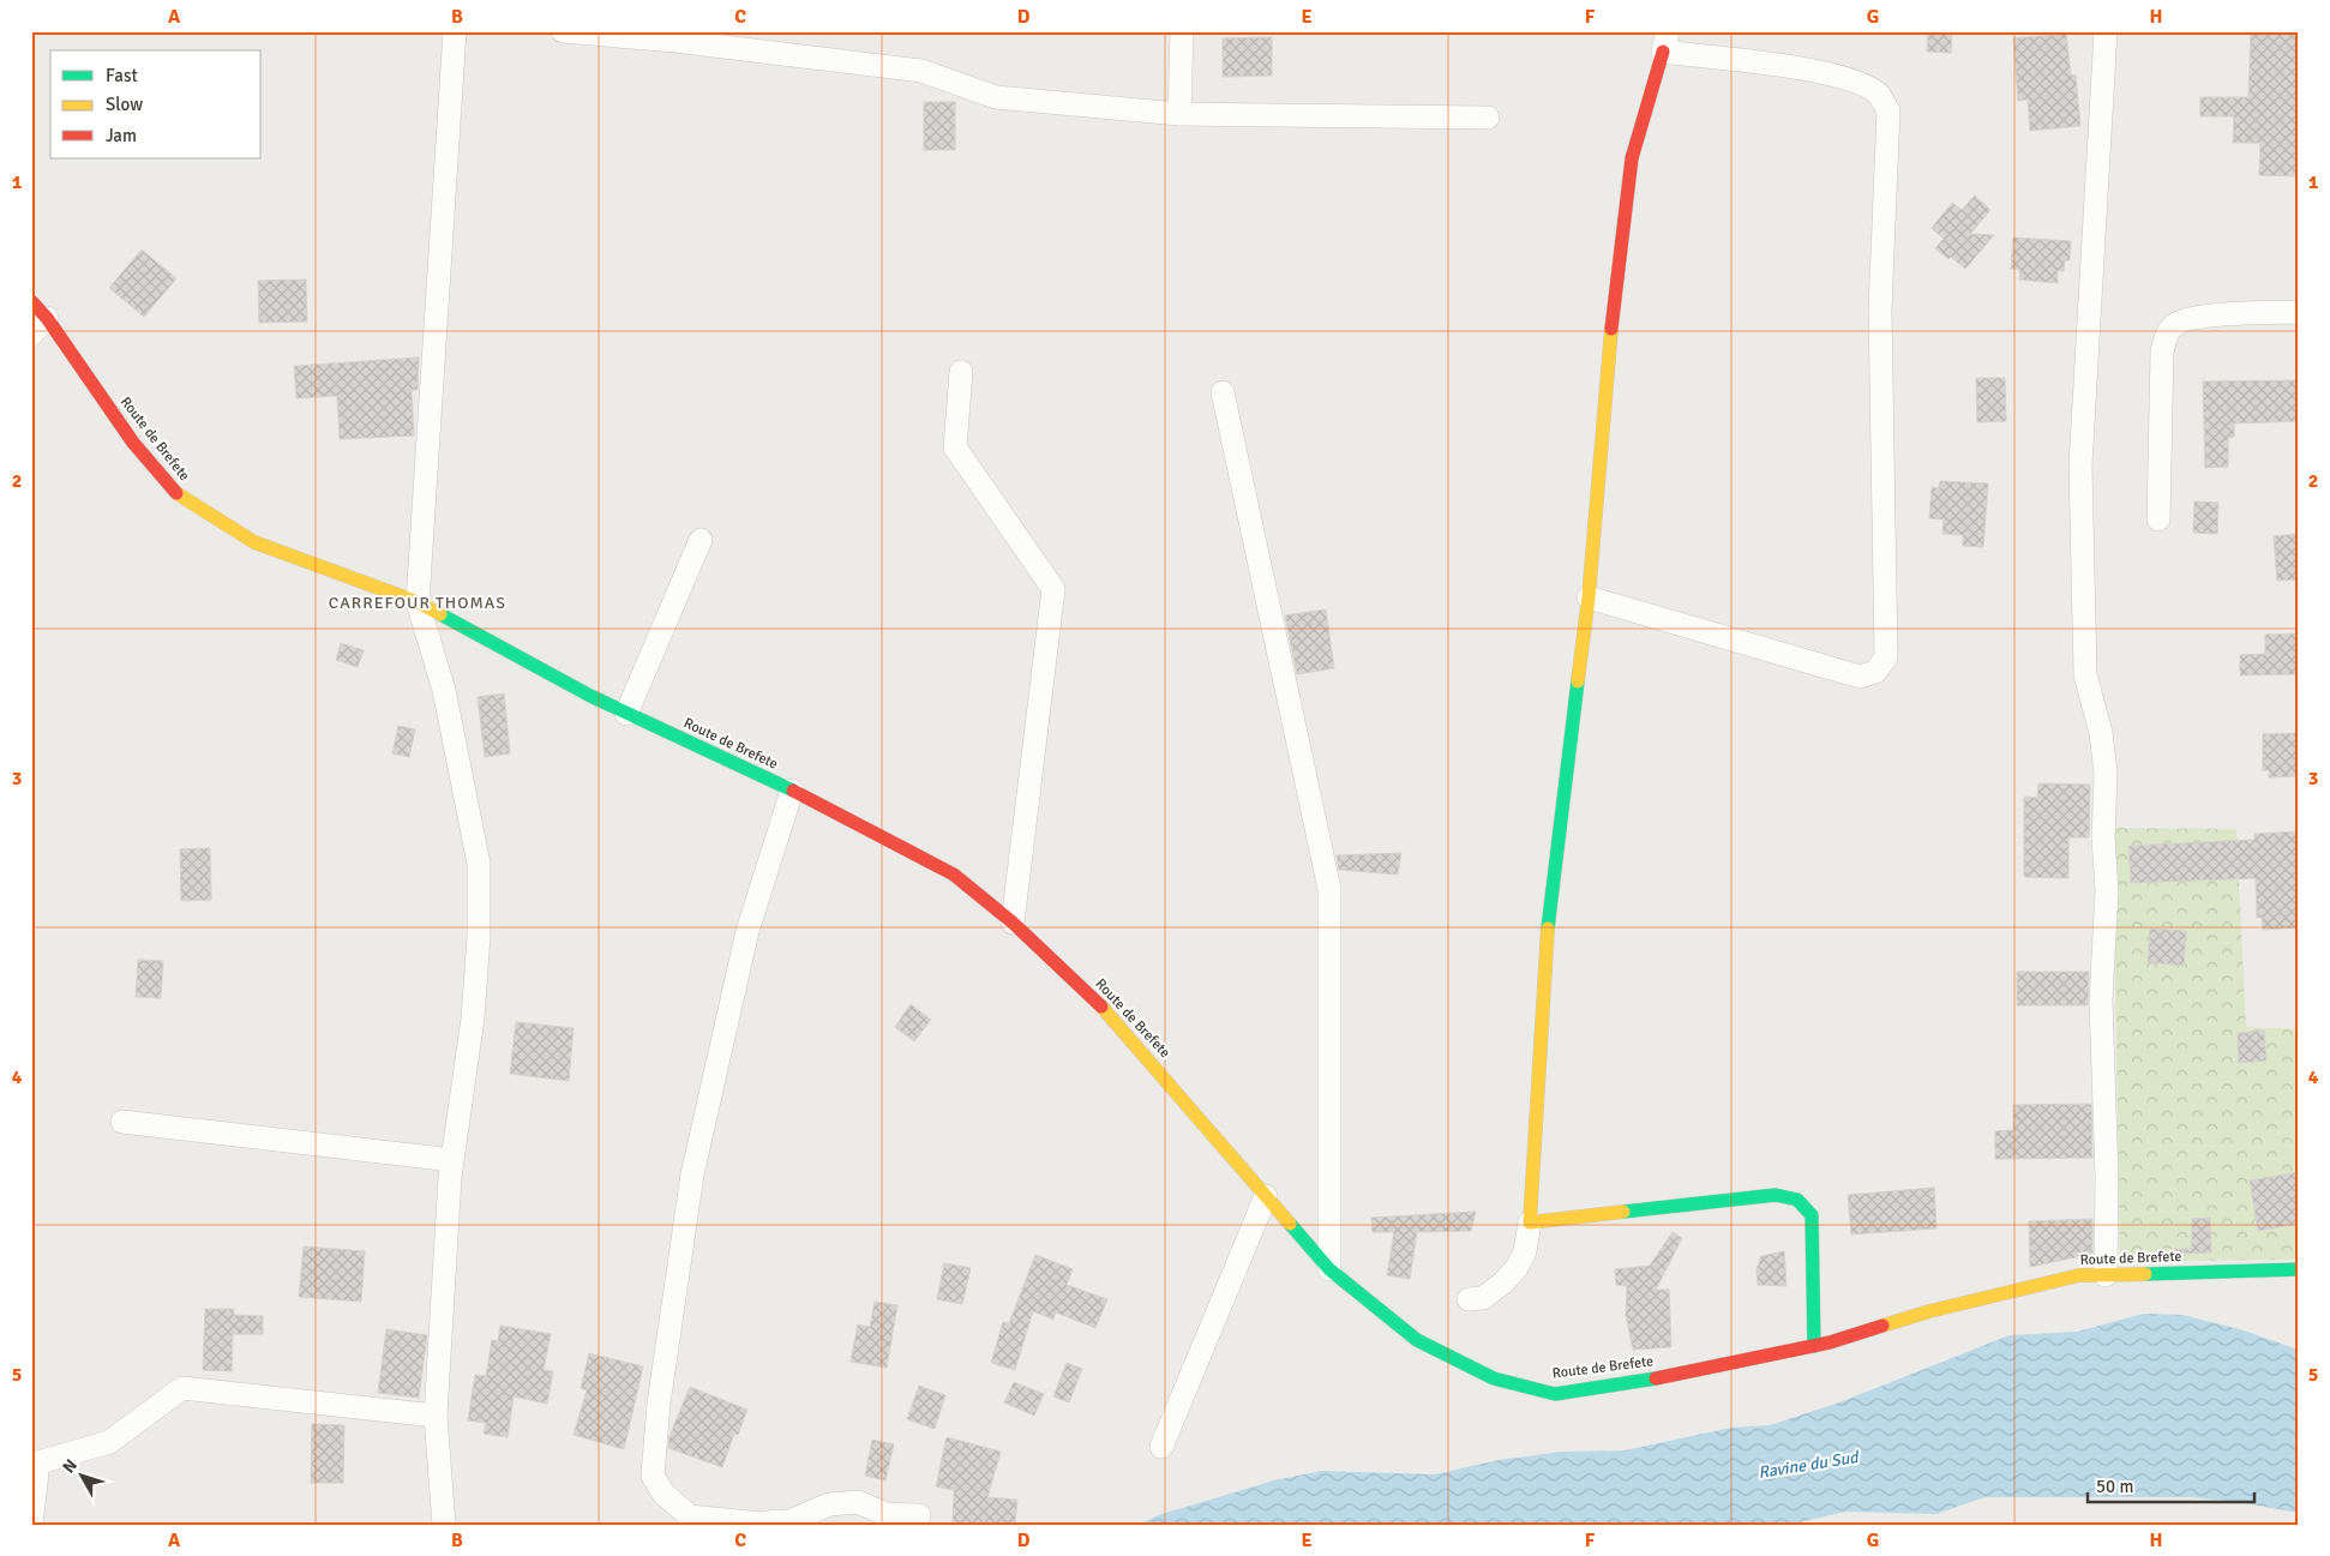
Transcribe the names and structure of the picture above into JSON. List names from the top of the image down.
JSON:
{
  "streets": {
    "street": ["Route de Brefete"]
  },
  "districts": ["CARREFOUR THOMAS"],
  "water": ["Ravine du Sud"],
  "legend": ["Fast", "Slow", "Jam"],
  "scale_bar": "50 m",
  "north": "top left",
  "grid": {
    "columns": [
      "A",
      "B",
      "C",
      "D",
      "E",
      "F",
      "G",
      "H"
    ],
    "rows": [
      "1",
      "2",
      "3",
      "4",
      "5"
    ]
  }
}
